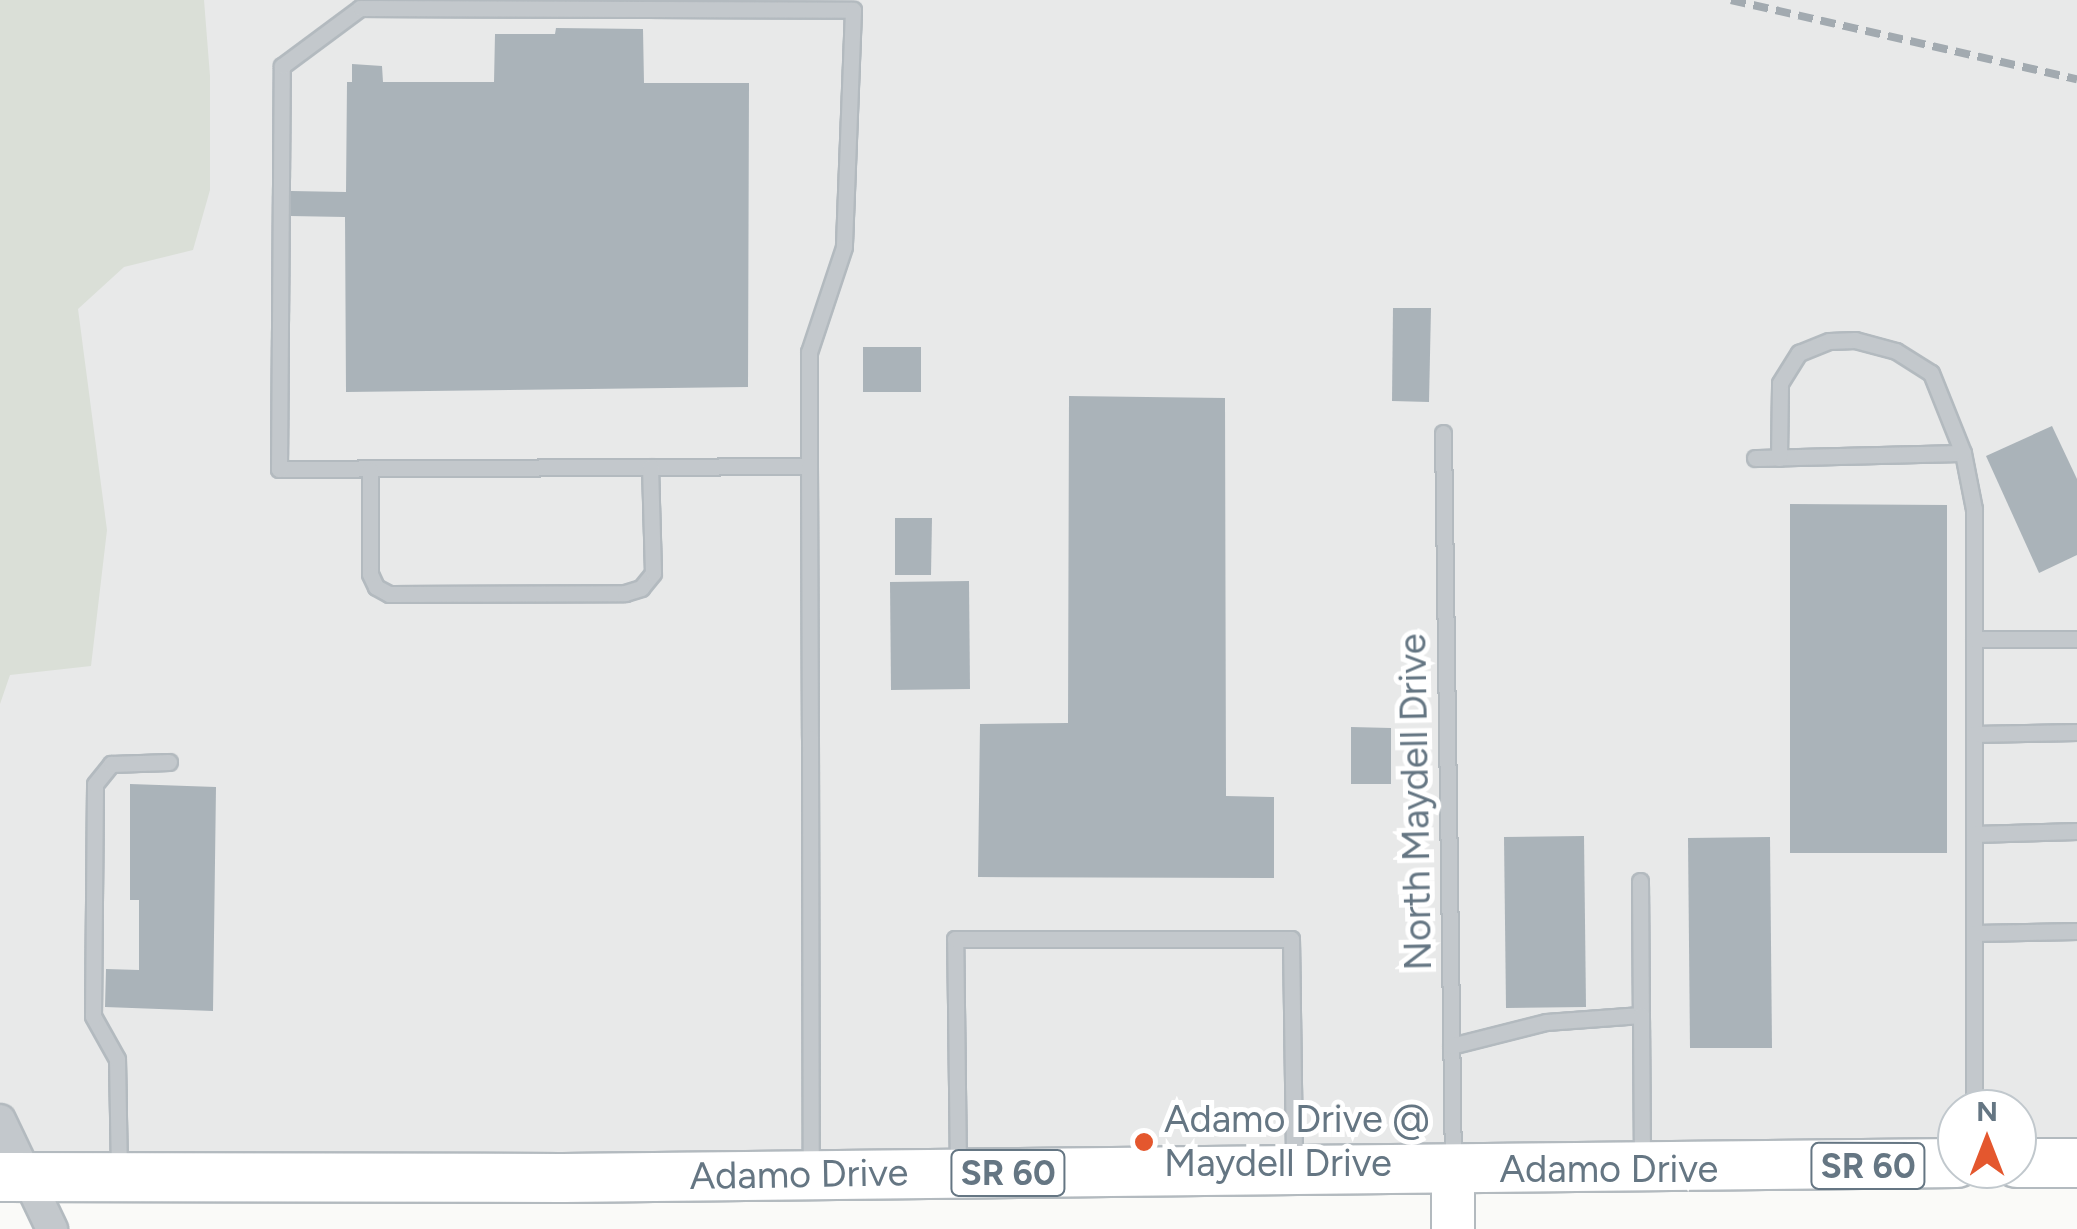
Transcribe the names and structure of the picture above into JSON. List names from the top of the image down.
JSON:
{
  "streets": {
    "main road": ["SR 60", "Adamo Drive"],
    "lane": ["North Maydell Drive"]
  },
  "crossings": [
    ["North Maydell Drive", "Adamo Drive"]
  ],
  "places": ["Adamo Drive @ Maydell Drive"],
  "north": "top"
}
